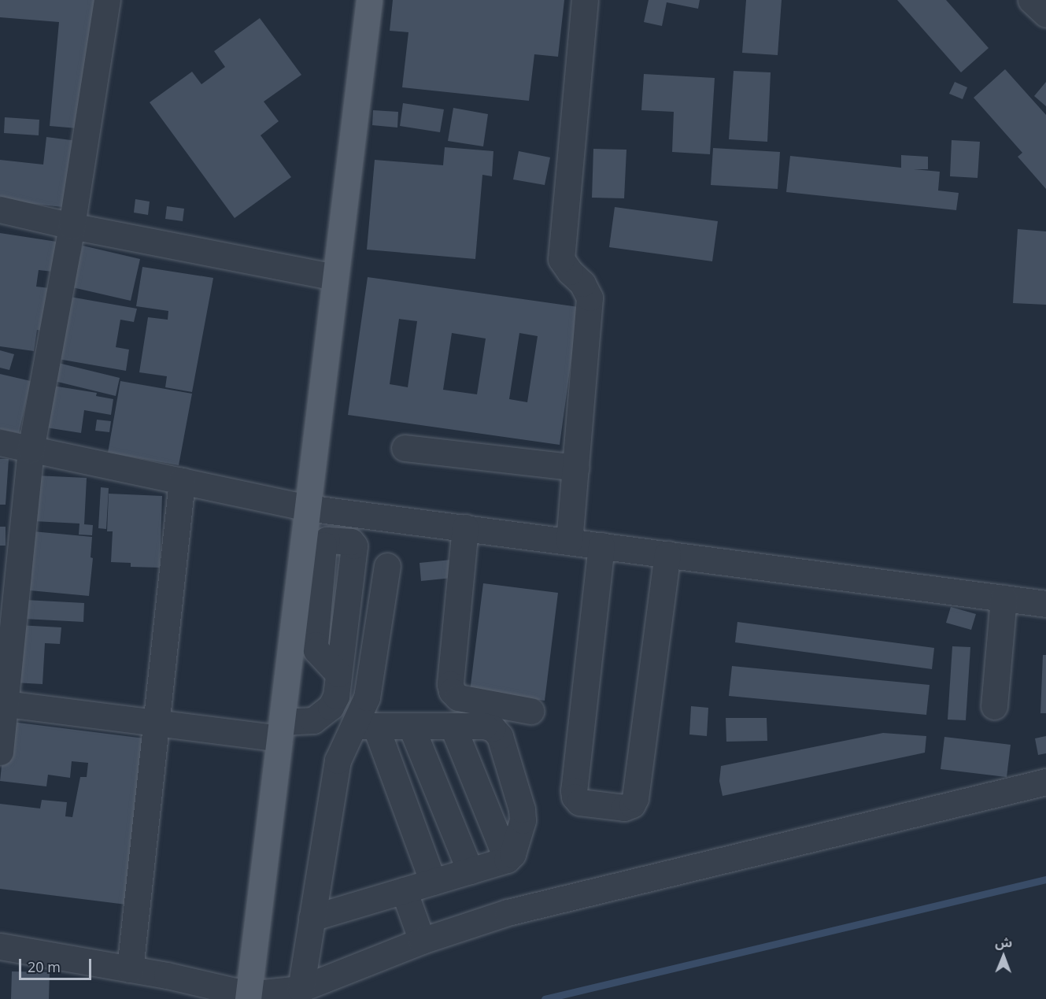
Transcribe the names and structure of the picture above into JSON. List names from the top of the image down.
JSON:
{
  "scale_bar": "20 m",
  "north": "top"
}
